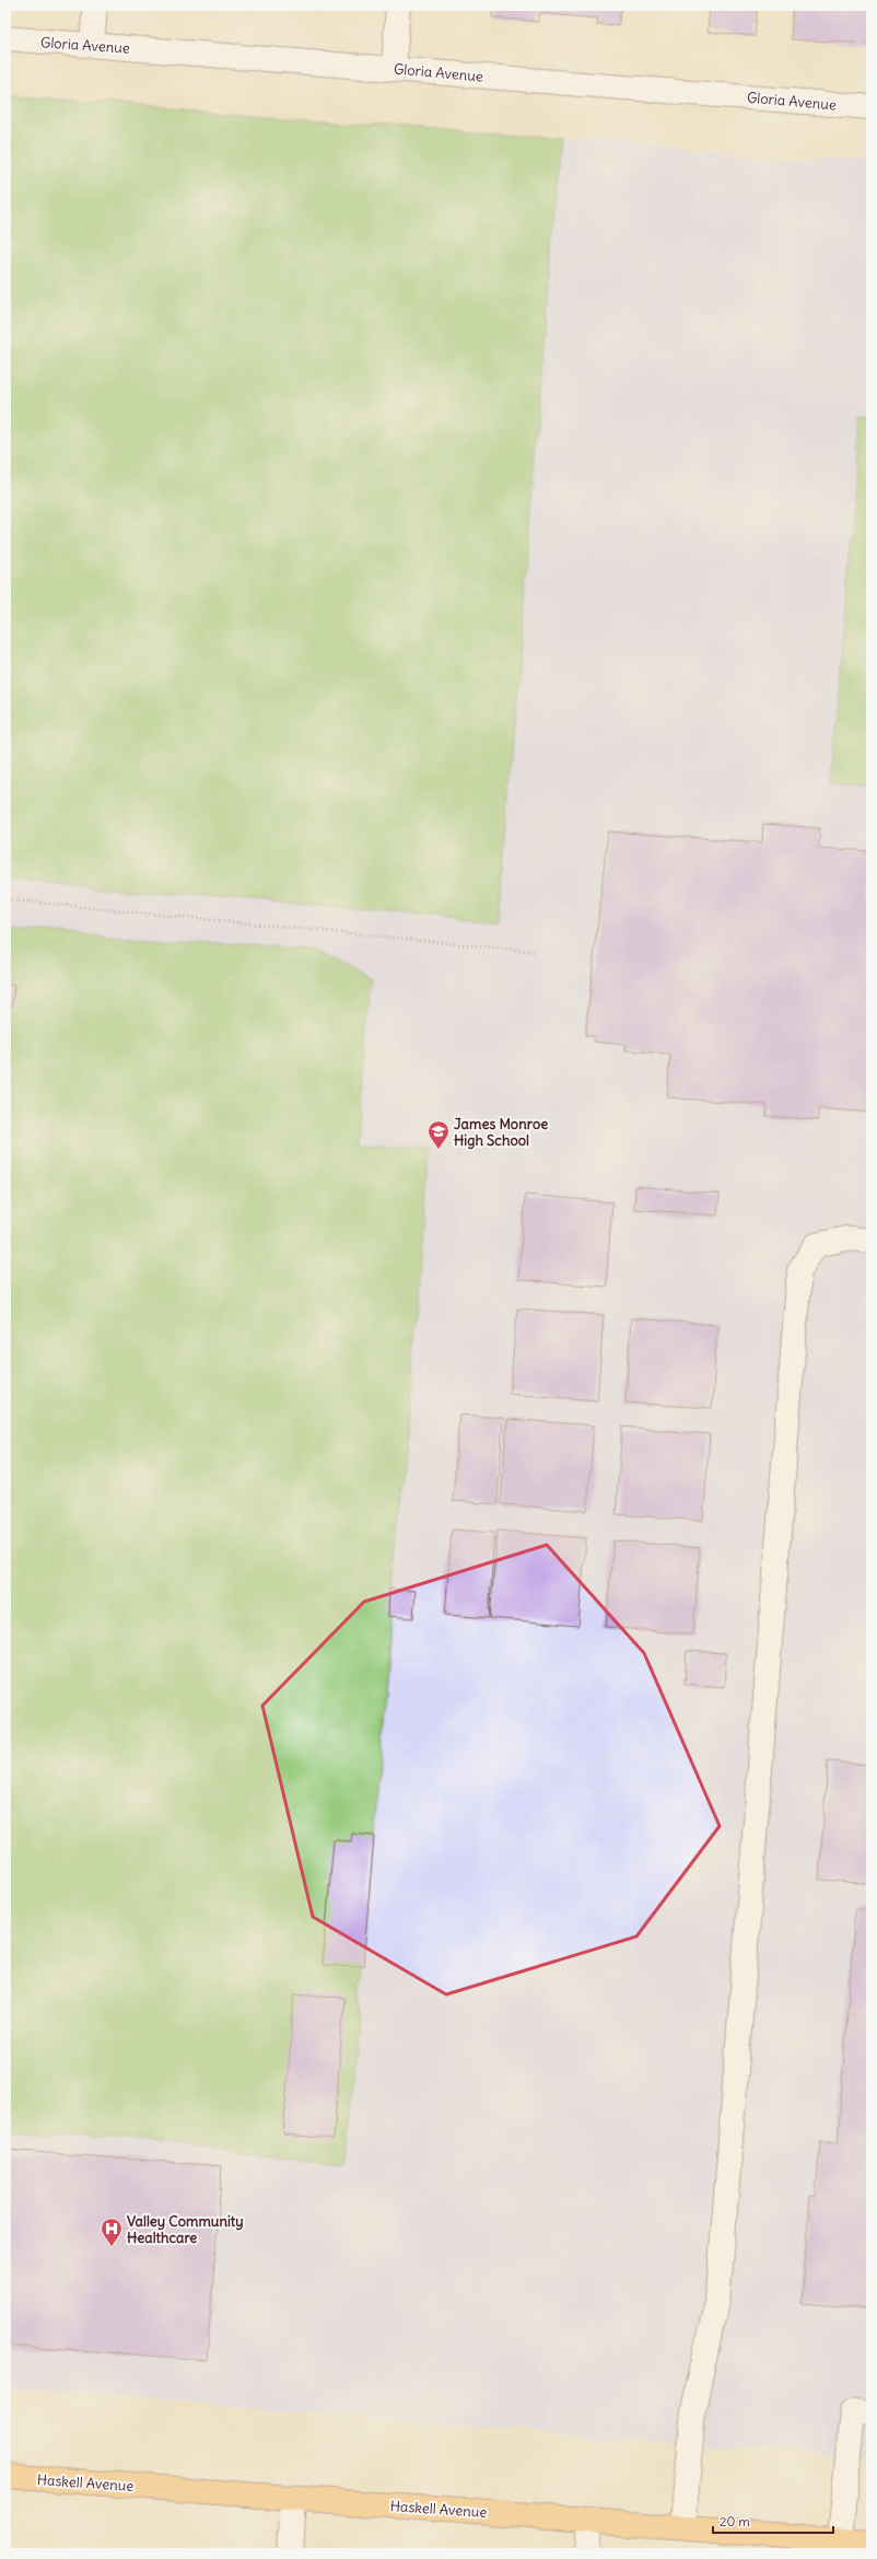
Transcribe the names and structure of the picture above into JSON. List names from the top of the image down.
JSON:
{
  "streets": {
    "main road": ["Haskell Avenue"],
    "street": ["Gloria Avenue"]
  },
  "places": {
    "school or university": ["James Monroe High School"],
    "hospital": ["Valley Community Healthcare"]
  },
  "scale_bar": "20 m"
}
